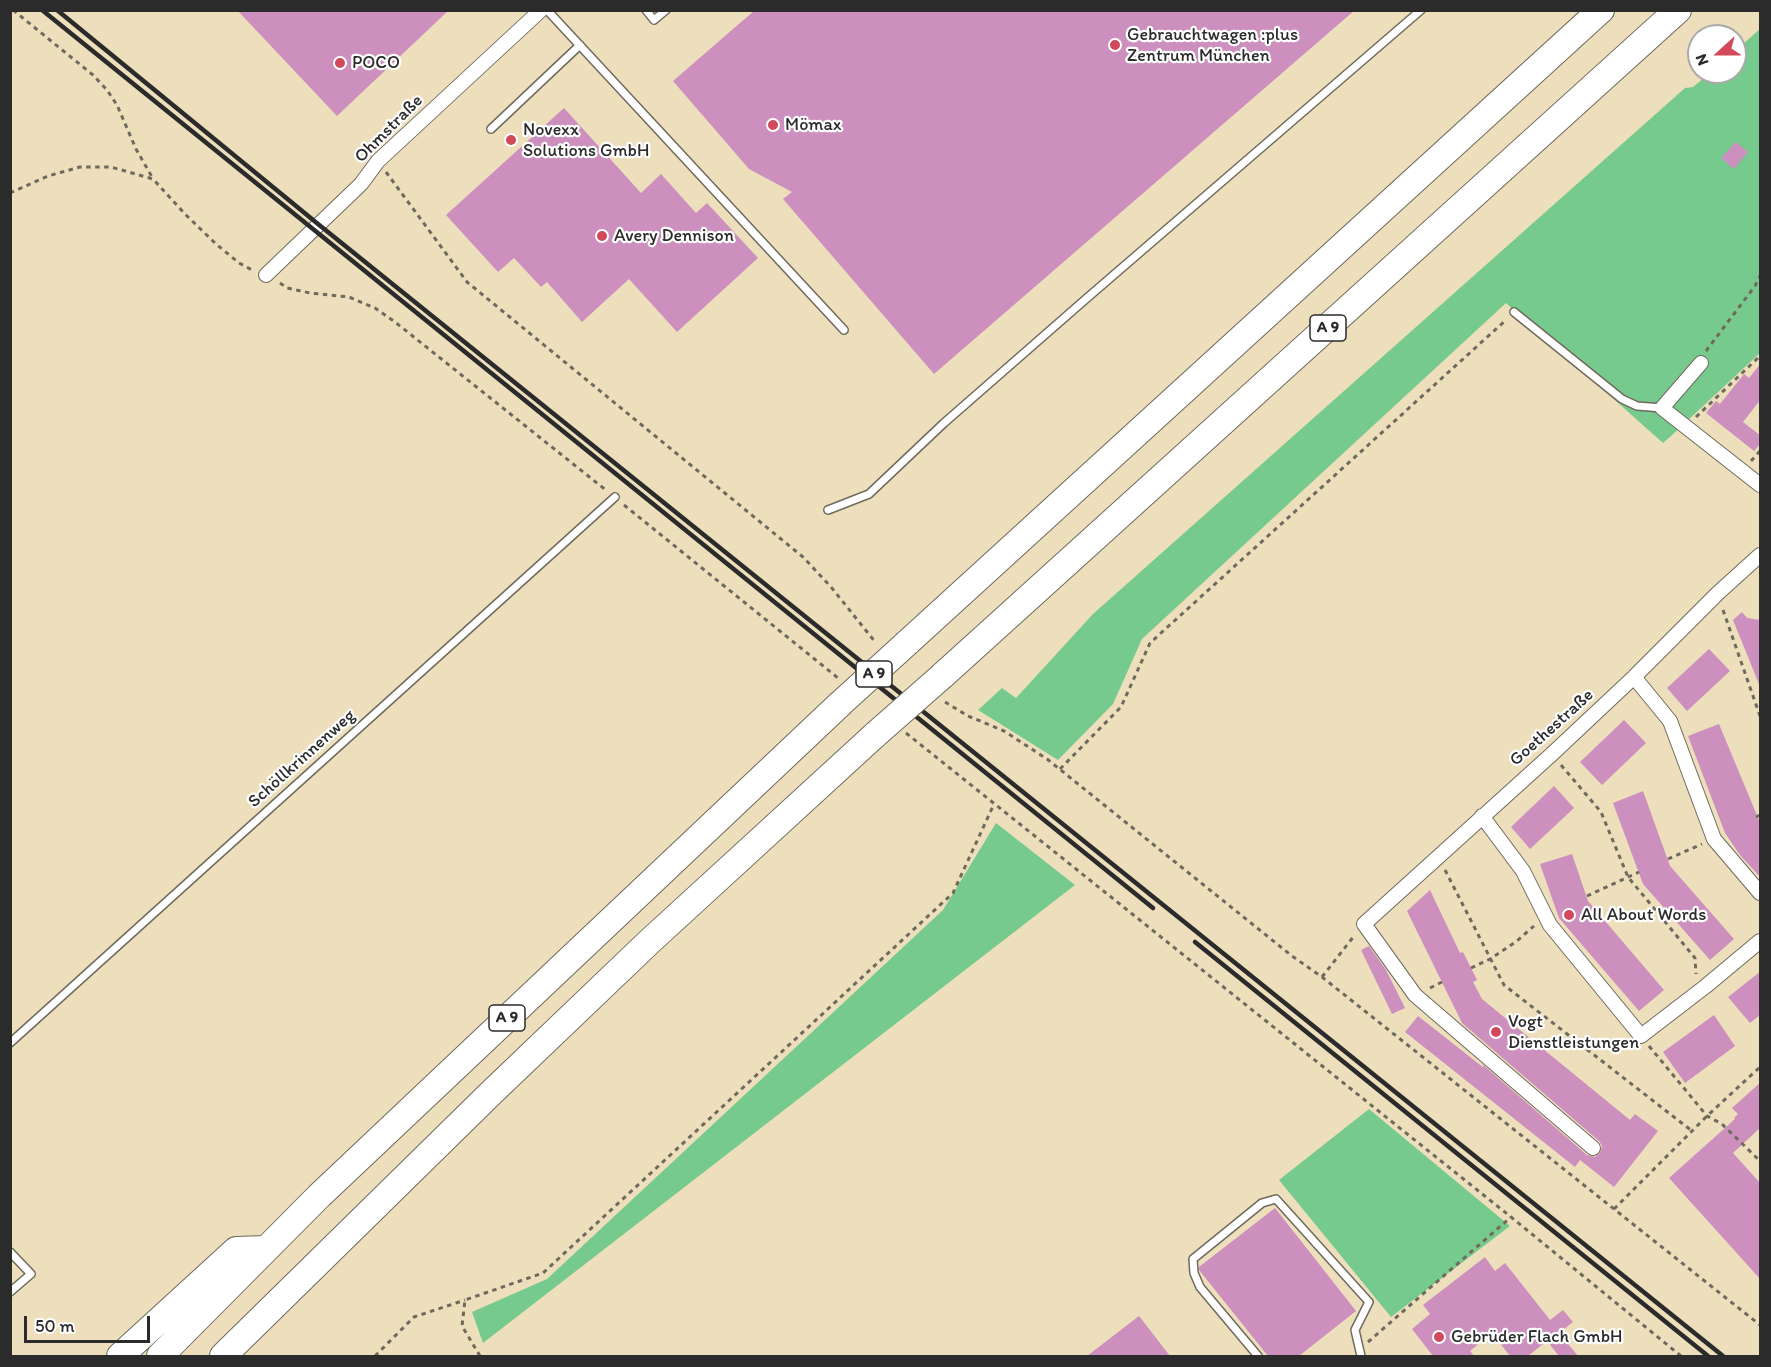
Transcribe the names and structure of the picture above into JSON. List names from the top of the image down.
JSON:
{
  "streets": {
    "highway": ["A 9"],
    "street": ["Ohmstraße", "Goethestraße"],
    "lane": ["Schöllkrinnenweg"]
  },
  "places": [
    "Gebrauchtwagen :plus Zentrum München",
    "POCO",
    "Mömax",
    "Novexx Solutions GmbH",
    "Avery Dennison",
    "All About Words",
    "Vogt Dienstleistungen",
    "Gebrüder Flach GmbH"
  ],
  "scale_bar": "50 m",
  "north": "left"
}
